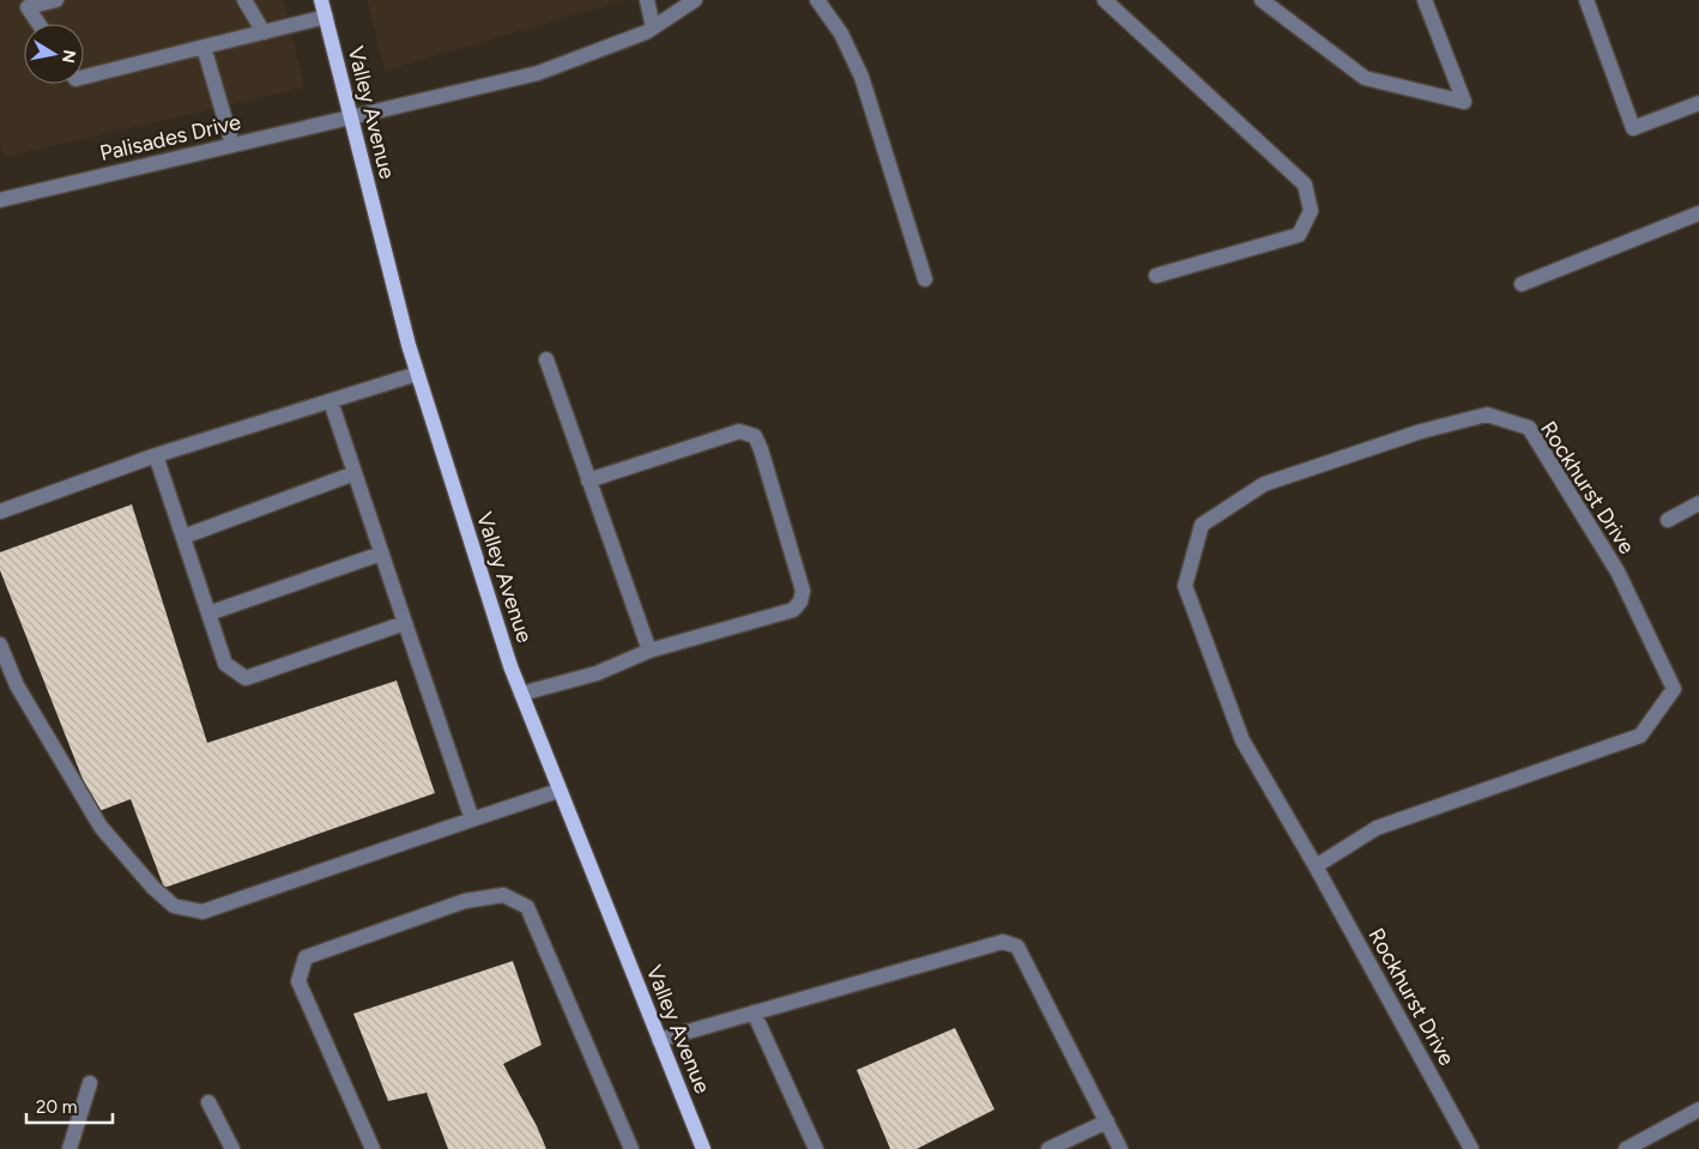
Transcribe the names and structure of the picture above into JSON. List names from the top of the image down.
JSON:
{
  "streets": {
    "main road": ["Valley Avenue"],
    "street": ["Palisades Drive", "Rockhurst Drive"]
  },
  "crossings": [
    ["Valley Avenue", "Palisades Drive"]
  ],
  "scale_bar": "20 m",
  "north": "right"
}
